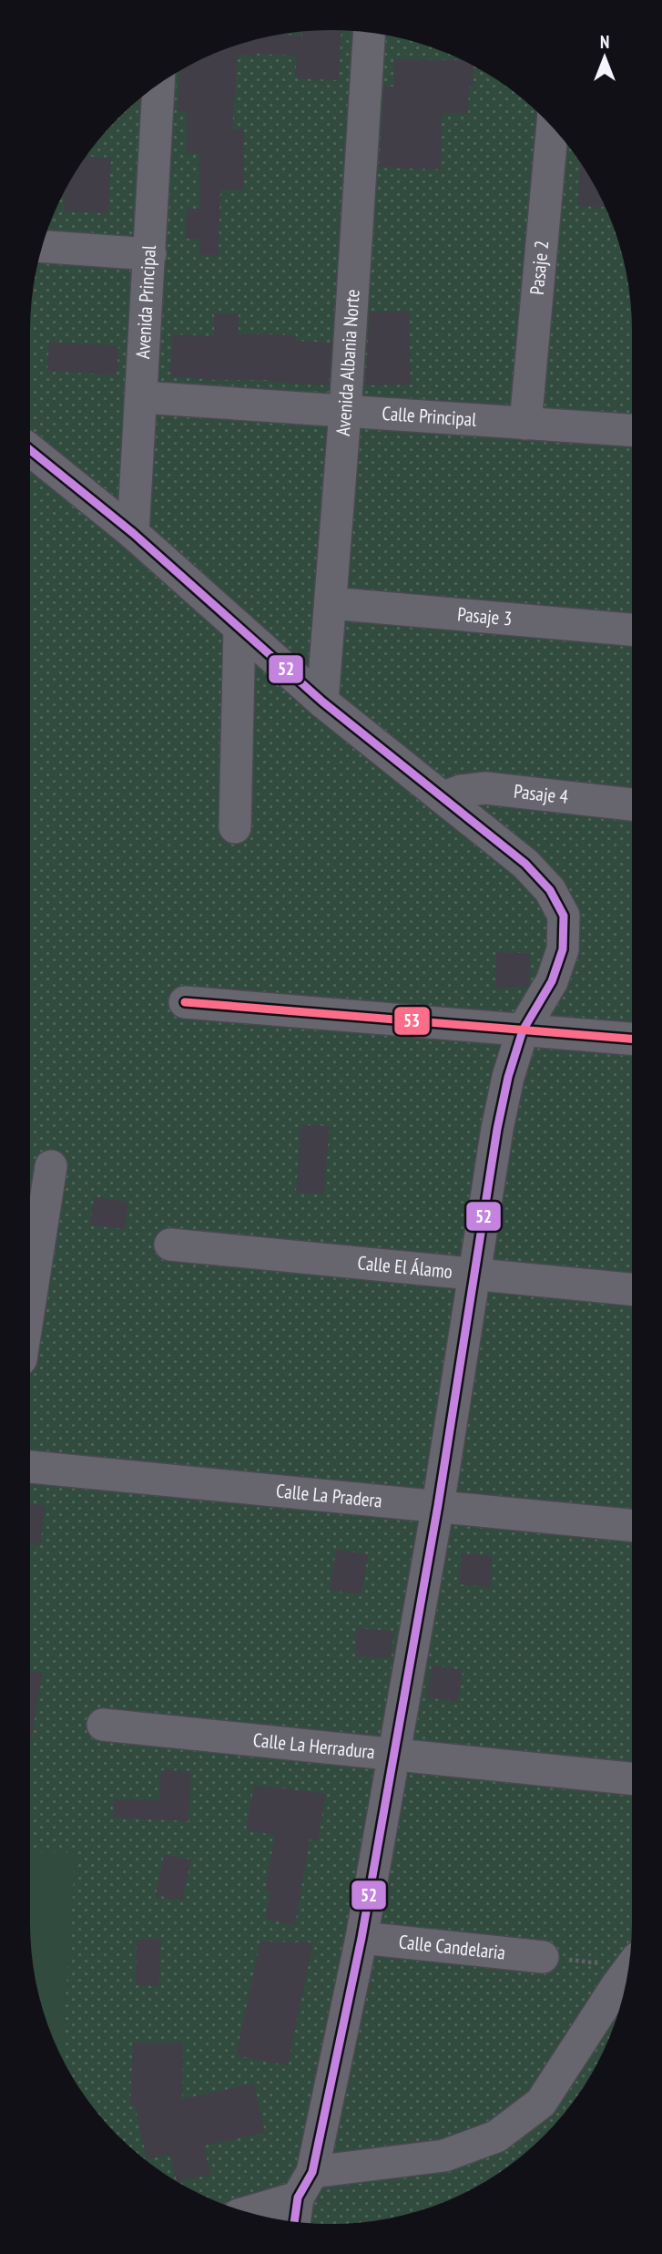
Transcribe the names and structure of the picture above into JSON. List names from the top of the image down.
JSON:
{
  "streets": {
    "street": [
      "Pasaje 2",
      "Avenida Principal",
      "Avenida Albania Norte",
      "Calle Principal",
      "Pasaje 3",
      "Pasaje 4",
      "Calle El Álamo",
      "Calle La Pradera",
      "Calle La Herradura",
      "Calle Candelaria"
    ]
  },
  "crossings": [
    ["Pasaje 2", "Calle Principal"],
    ["Avenida Principal", "Calle Principal"],
    ["Avenida Albania Norte", "Calle Principal"],
    ["Avenida Albania Norte", "Pasaje 3"]
  ],
  "lines": ["transit line 52", "transit line 53"],
  "north": "top"
}
